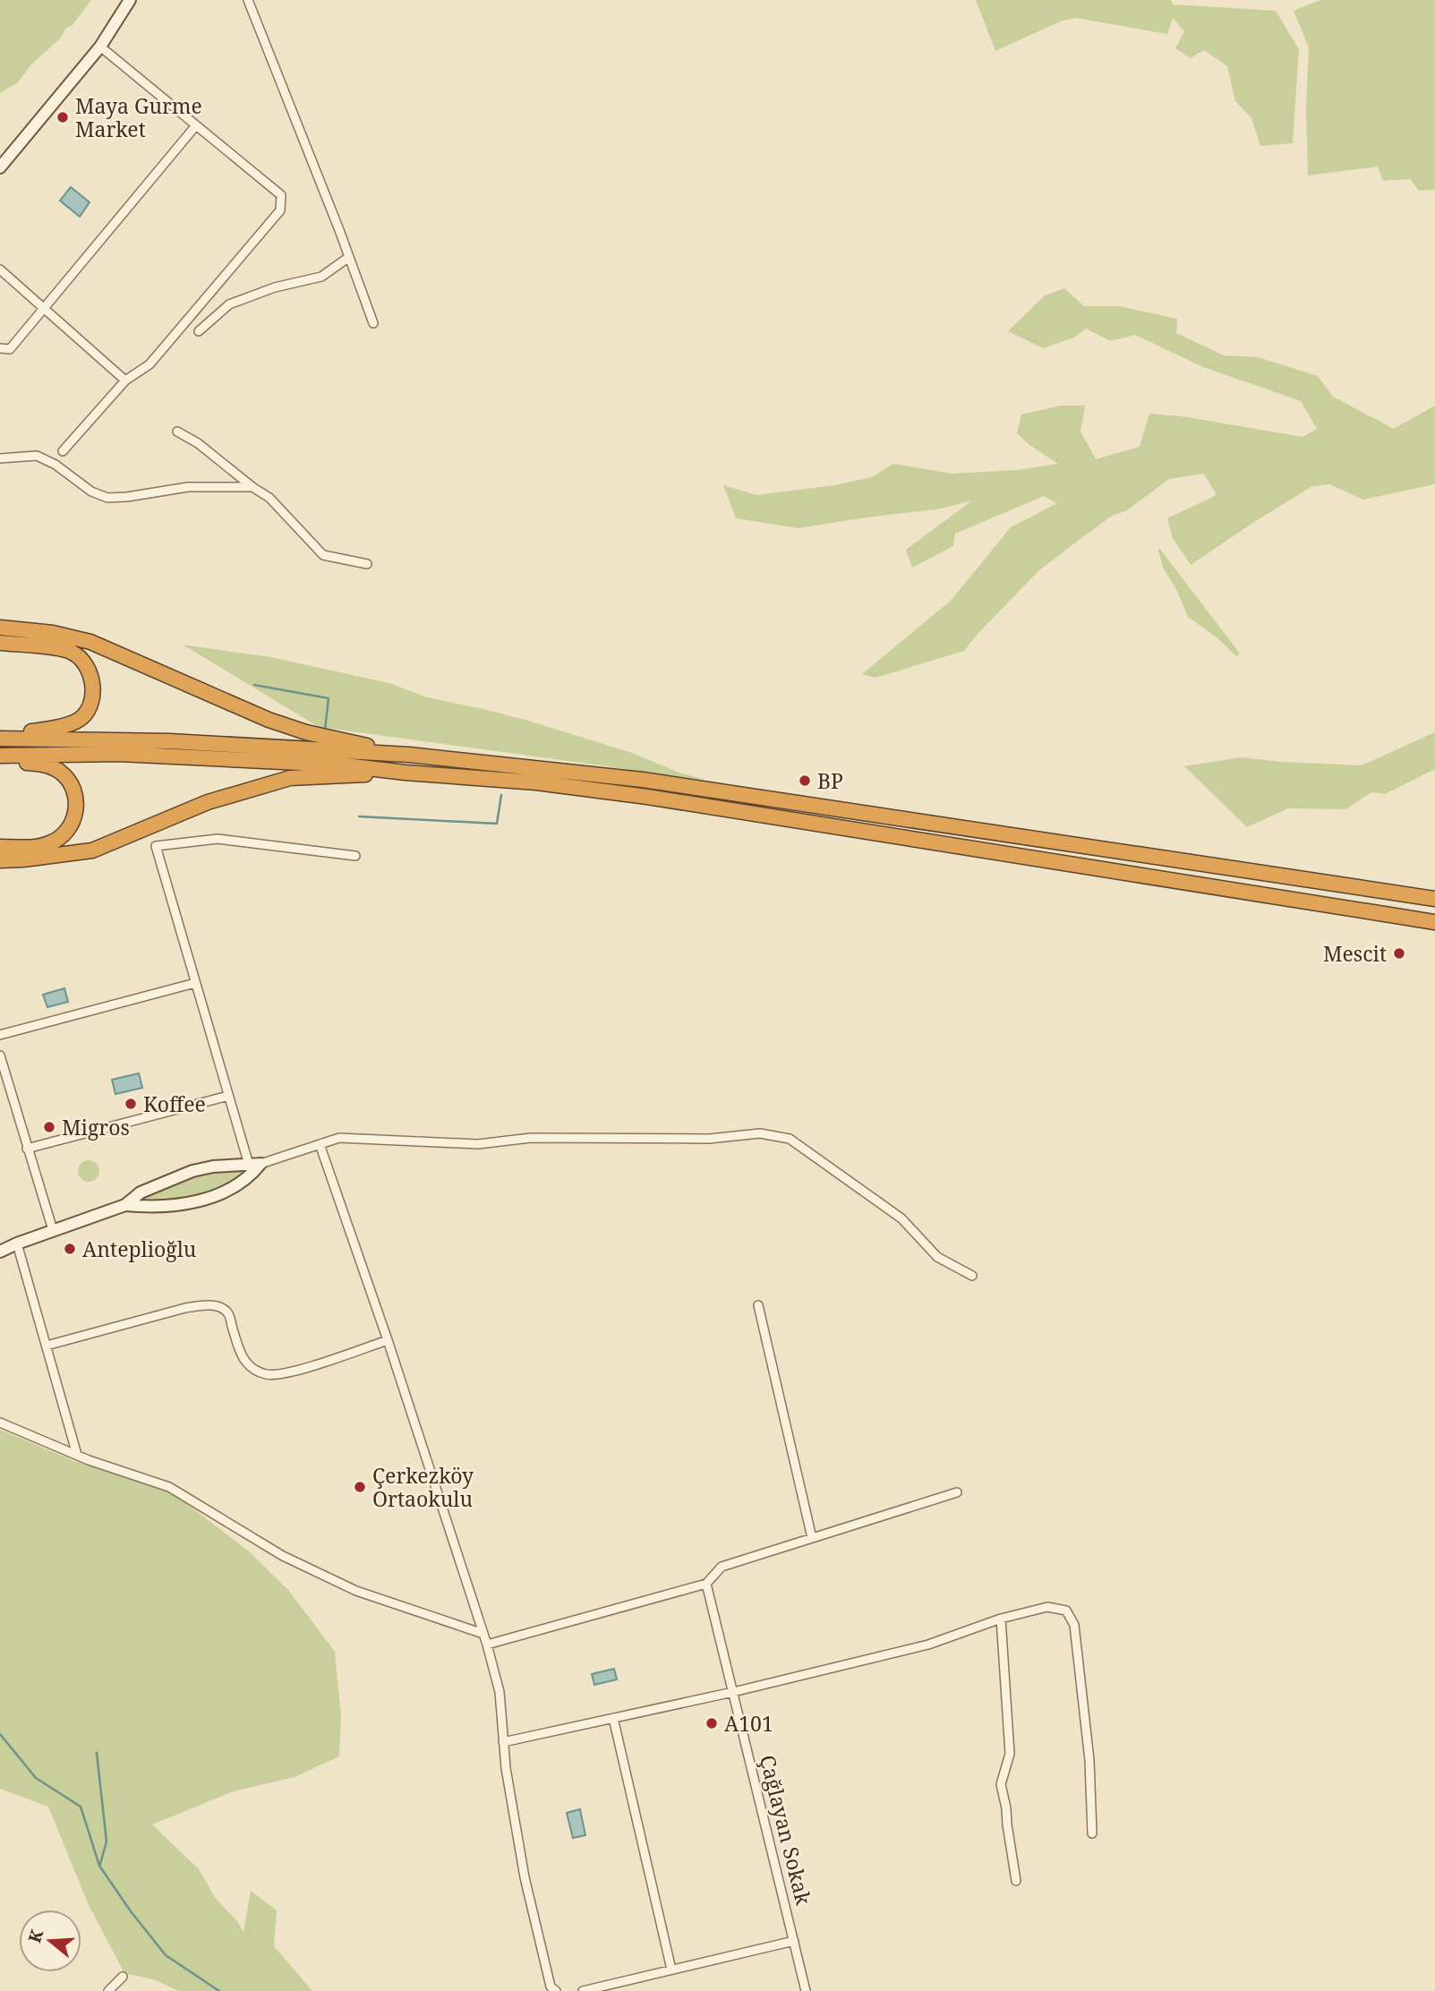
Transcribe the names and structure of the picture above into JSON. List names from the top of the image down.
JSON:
{
  "streets": {
    "street": ["Çağlayan Sokak"]
  },
  "places": [
    "Maya Gurme Market",
    "BP",
    "Mescit",
    "Koffee",
    "Migros",
    "Anteplioğlu",
    "Çerkezköy Ortaokulu",
    "A101"
  ],
  "north": "left"
}
